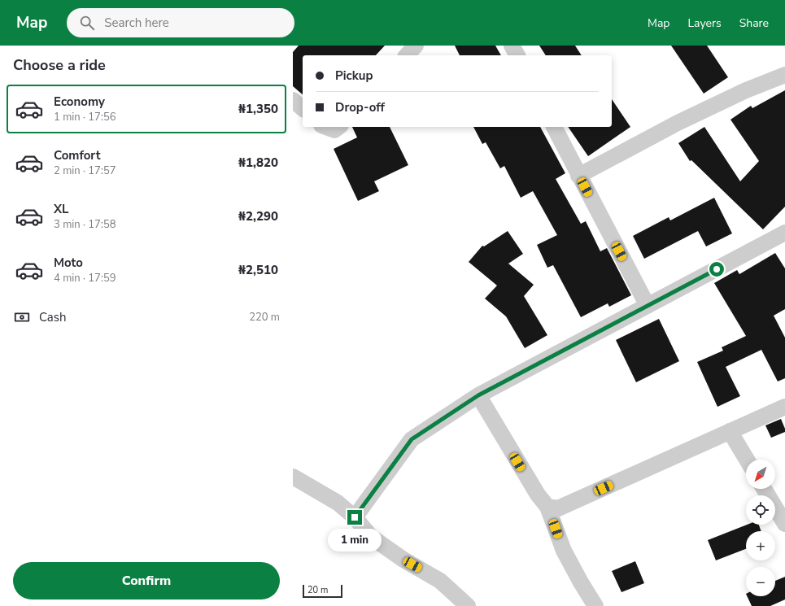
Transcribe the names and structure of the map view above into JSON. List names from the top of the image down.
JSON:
{
  "scale_bar": "20 m",
  "north": "bottom left",
  "page": {
    "header": "Map",
    "search": "Search here",
    "nav": ["Map", "Layers", "Share"],
    "heading": "Choose a ride",
    "banner": ["Pickup", "Drop-off"],
    "list": [
      {
        "name": "Economy",
        "note": "1 min · 17:56",
        "value": "₦1,350"
      },
      {
        "name": "Comfort",
        "note": "2 min · 17:57",
        "value": "₦1,820"
      },
      {
        "name": "XL",
        "note": "3 min · 17:58",
        "value": "₦2,290"
      },
      {
        "name": "Moto",
        "note": "4 min · 17:59",
        "value": "₦2,510"
      }
    ],
    "pay": ["Cash", "220 m"],
    "map_buttons": ["+", "−"],
    "bubble": "1 min",
    "buttons": "Confirm",
    "scale": "20 m"
  }
}
